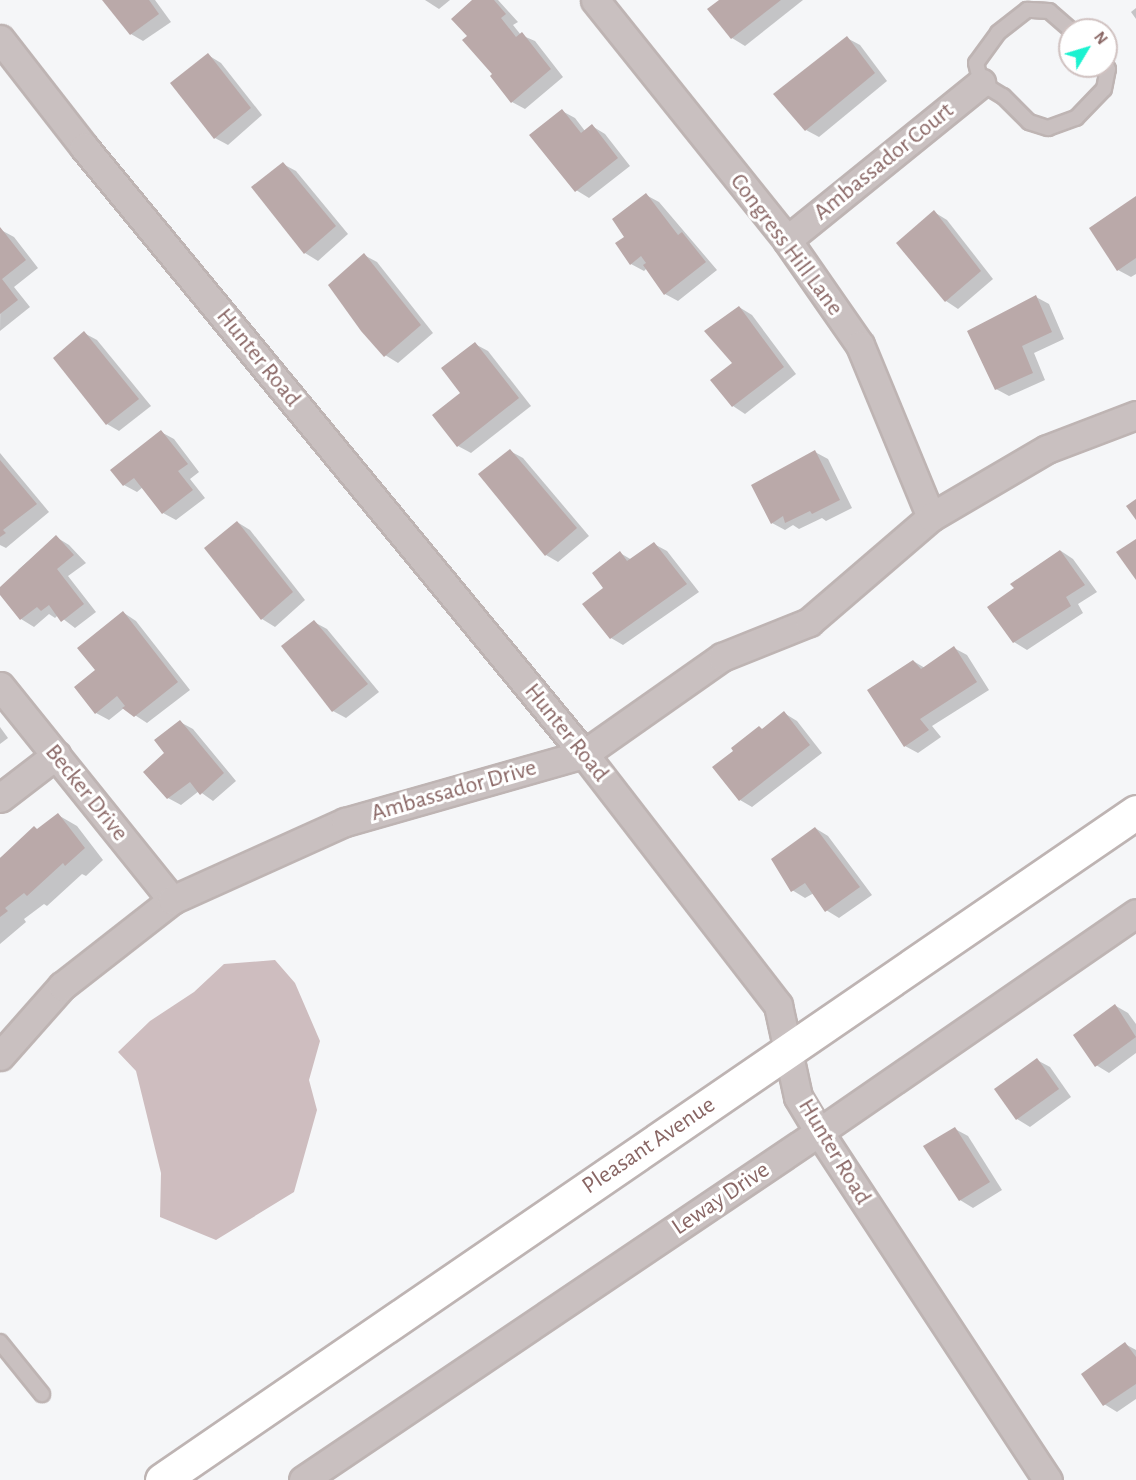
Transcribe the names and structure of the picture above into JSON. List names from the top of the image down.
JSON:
{
  "streets": {
    "main road": ["Pleasant Avenue"],
    "street": [
      "Ambassador Court",
      "Congress Hill Lane",
      "Hunter Road",
      "Ambassador Drive",
      "Becker Drive",
      "Leway Drive"
    ]
  },
  "crossings": [
    ["Ambassador Court", "Congress Hill Lane"],
    ["Congress Hill Lane", "Ambassador Drive"],
    ["Hunter Road", "Ambassador Drive"],
    ["Hunter Road", "Pleasant Avenue"],
    ["Hunter Road", "Leway Drive"],
    ["Ambassador Drive", "Becker Drive"]
  ],
  "north": "top right"
}
